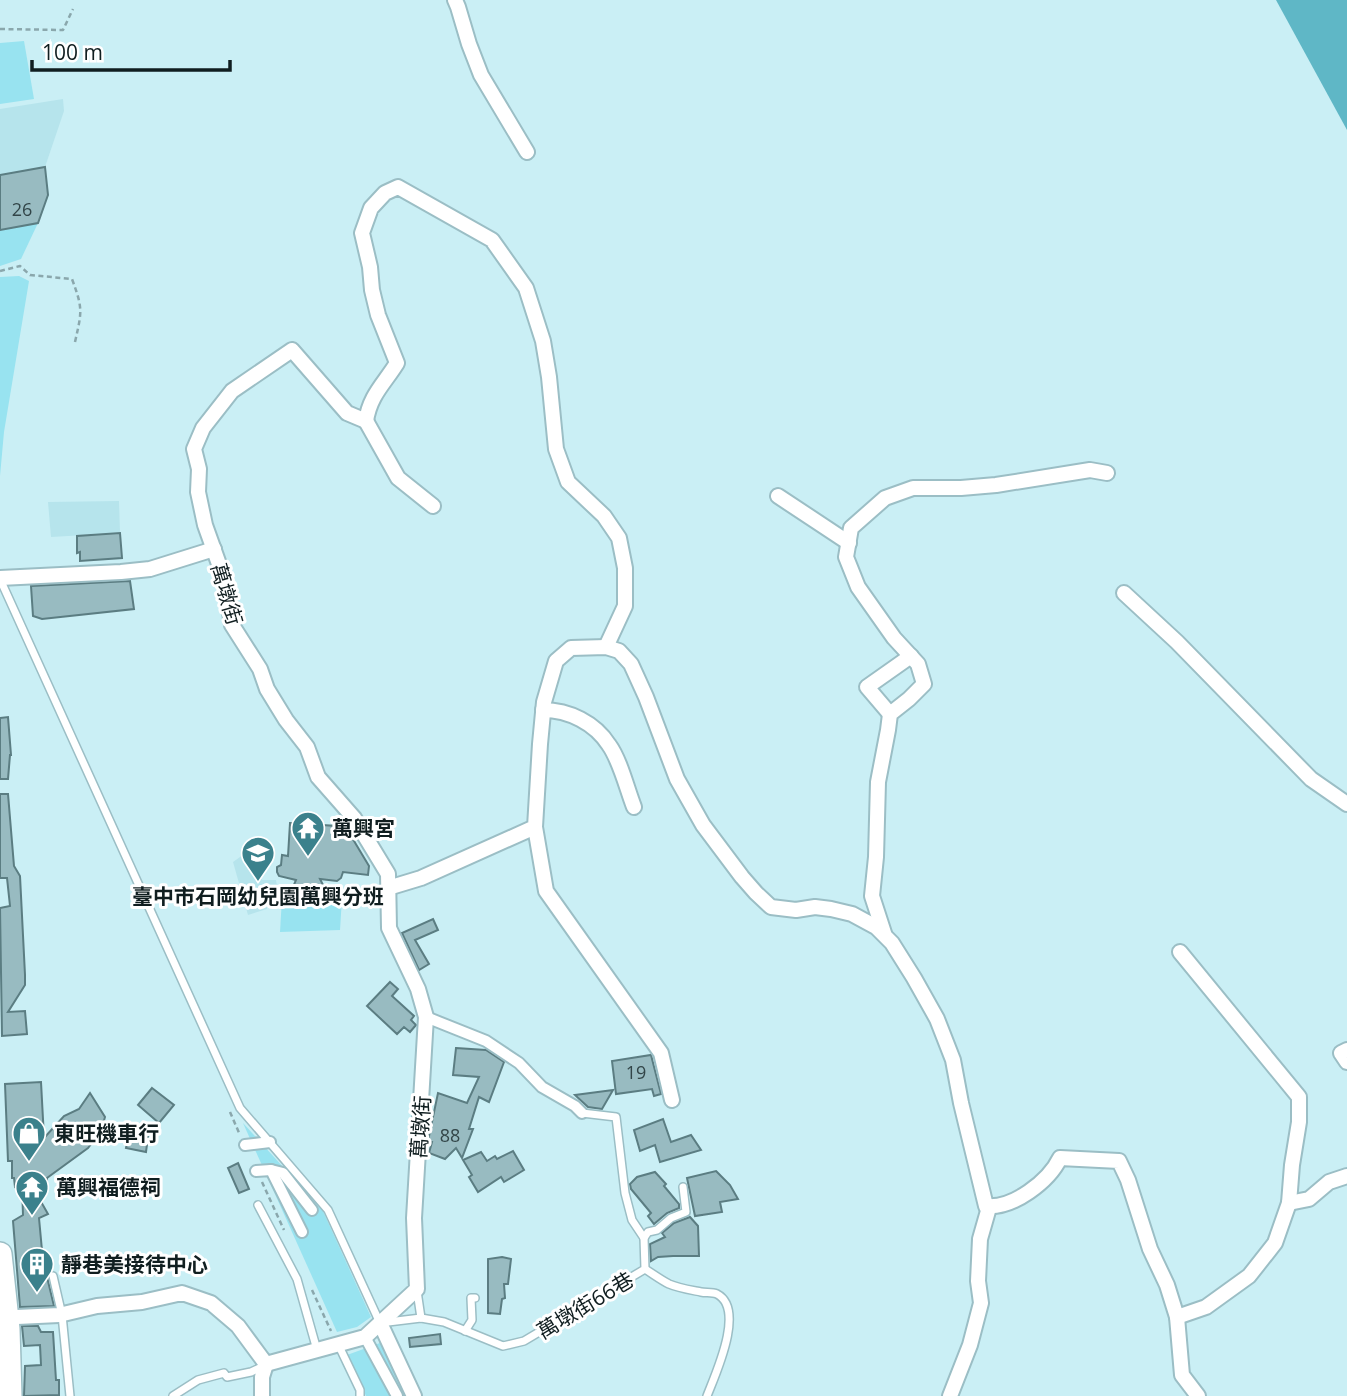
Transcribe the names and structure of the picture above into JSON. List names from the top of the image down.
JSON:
{
  "streets": {
    "street": ["萬墩街"],
    "lane": ["萬墩街66巷"]
  },
  "places": {
    "temple": ["萬興宮", "萬興福德祠"],
    "school or university": ["臺中市石岡幼兒園萬興分班"],
    "shop": ["東旺機車行"],
    "building": ["靜巷美接待中心"]
  },
  "house_numbers": ["26", "19", "88"],
  "scale_bar": "100 m"
}
